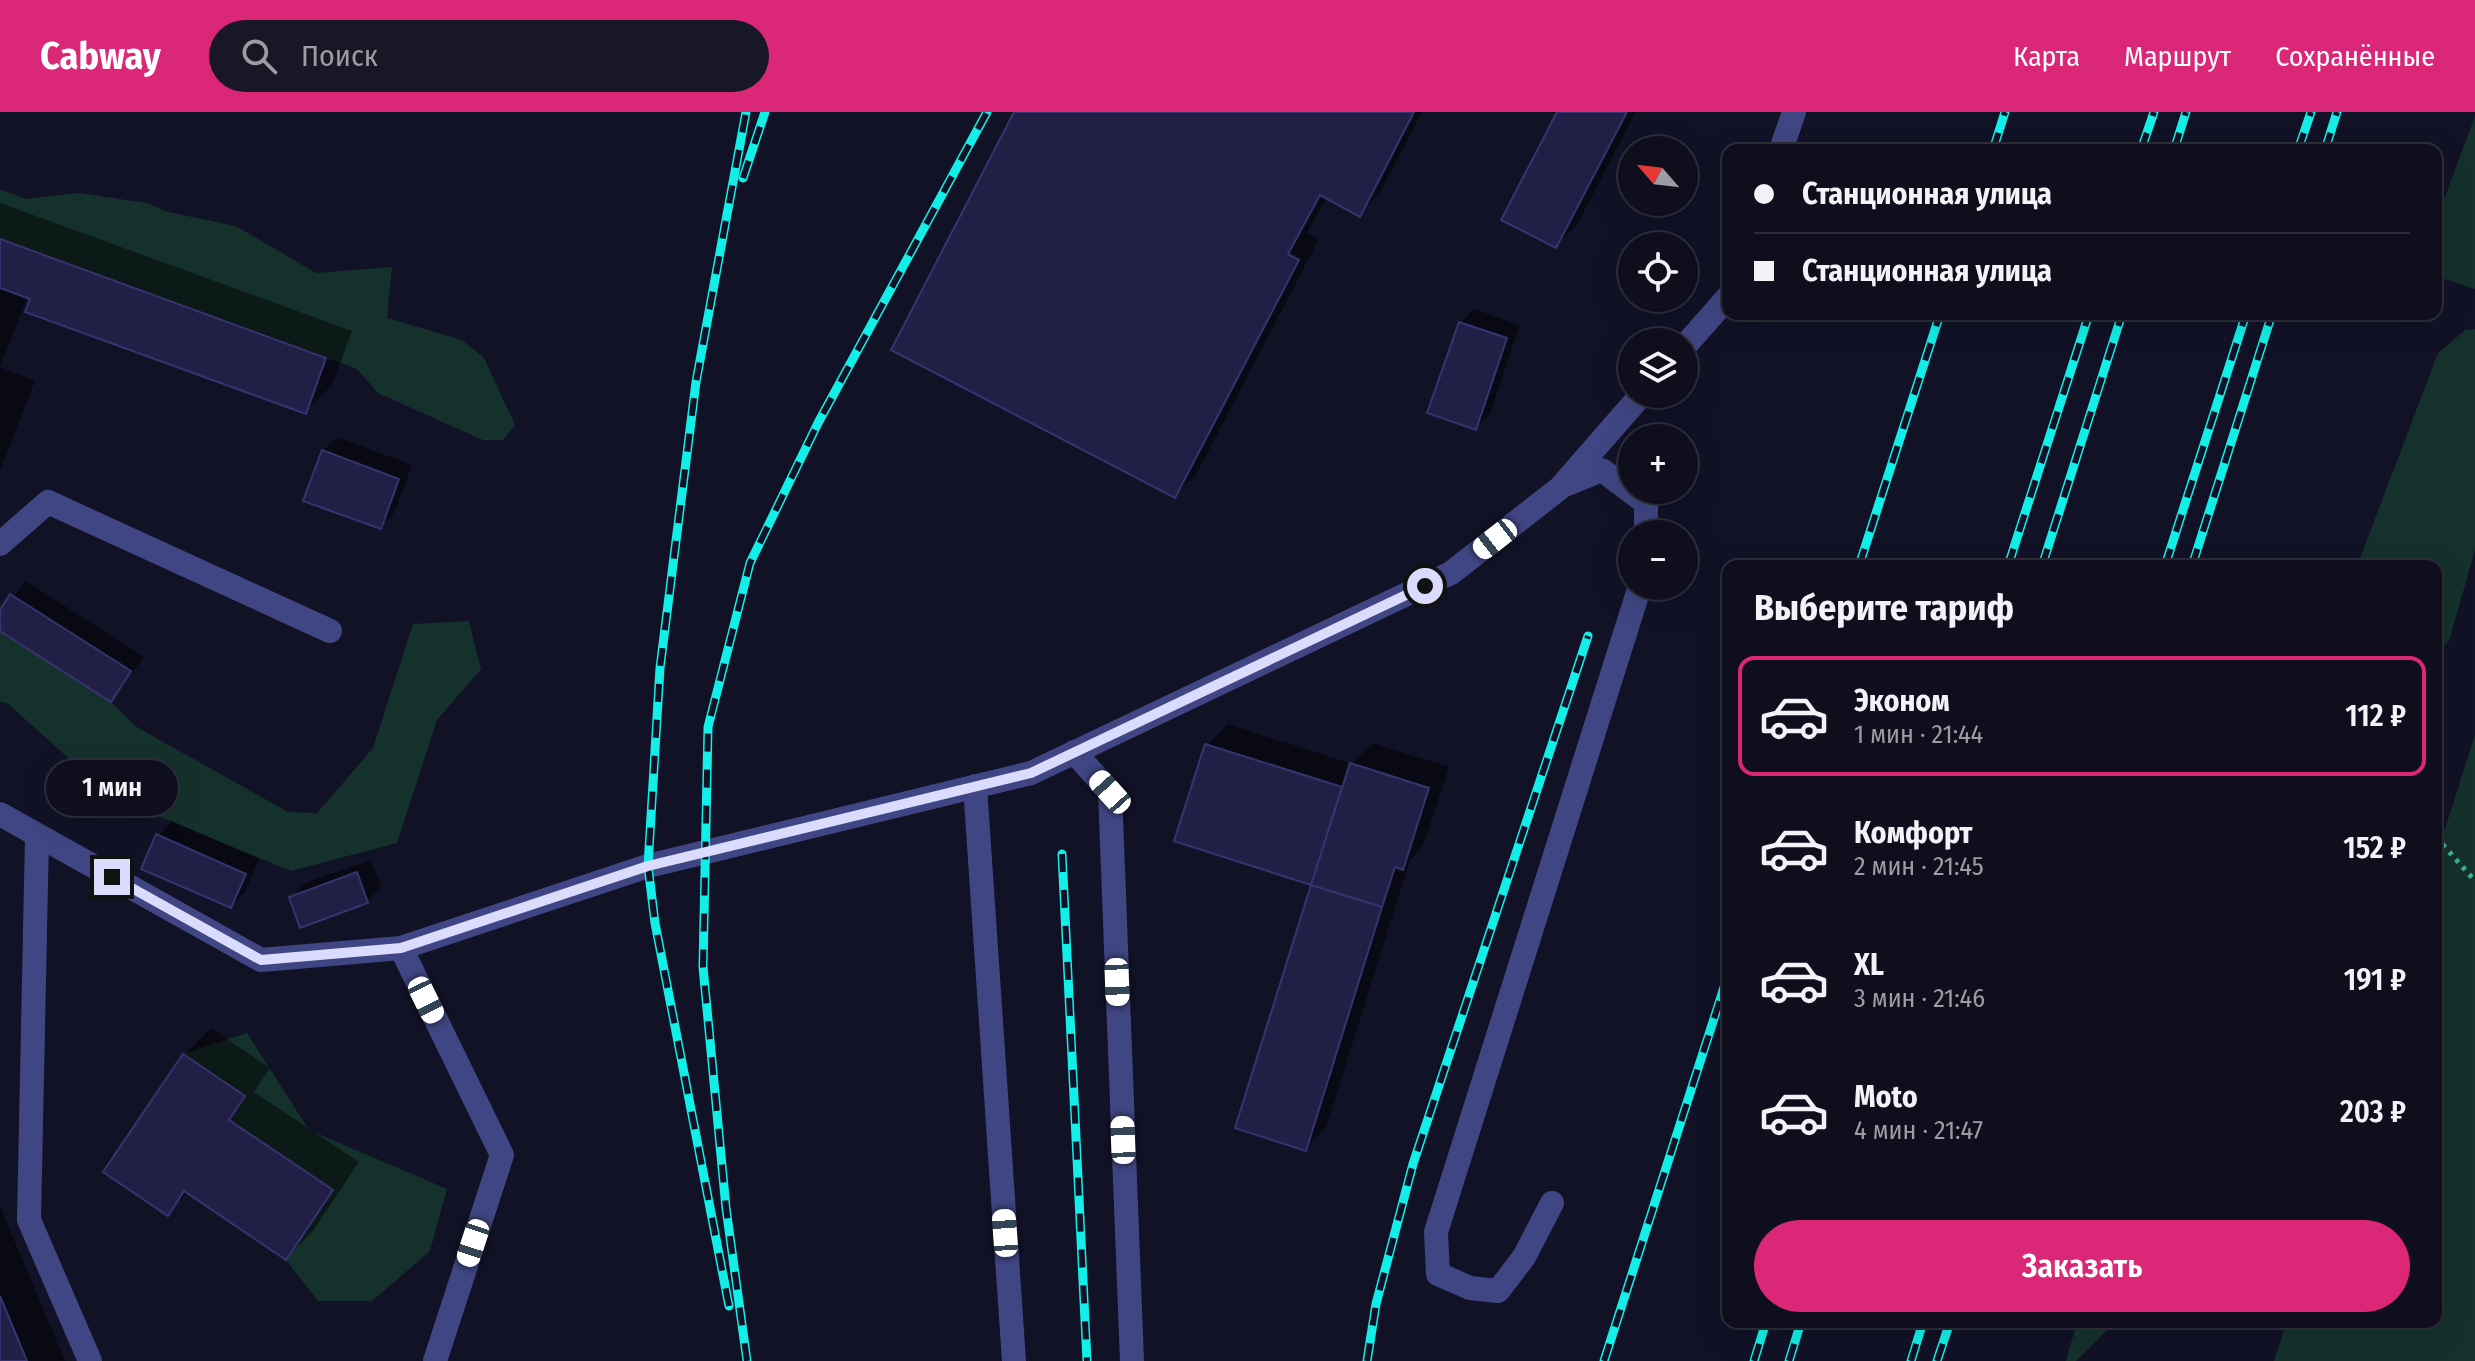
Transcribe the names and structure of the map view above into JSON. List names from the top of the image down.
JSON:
{
  "north": "top left",
  "page": {
    "header": "Cabway",
    "search": "Поиск",
    "nav": ["Карта", "Маршрут", "Сохранённые"],
    "map_buttons": ["+", "−"],
    "banner": ["Станционная улица", "Станционная улица"],
    "heading": "Выберите тариф",
    "list": [
      {
        "name": "Эконом",
        "note": "1 мин · 21:44",
        "value": "112 ₽"
      },
      {
        "name": "Комфорт",
        "note": "2 мин · 21:45",
        "value": "152 ₽"
      },
      {
        "name": "XL",
        "note": "3 мин · 21:46",
        "value": "191 ₽"
      },
      {
        "name": "Moto",
        "note": "4 мин · 21:47",
        "value": "203 ₽"
      }
    ],
    "bubble": "1 мин",
    "buttons": "Заказать"
  }
}
